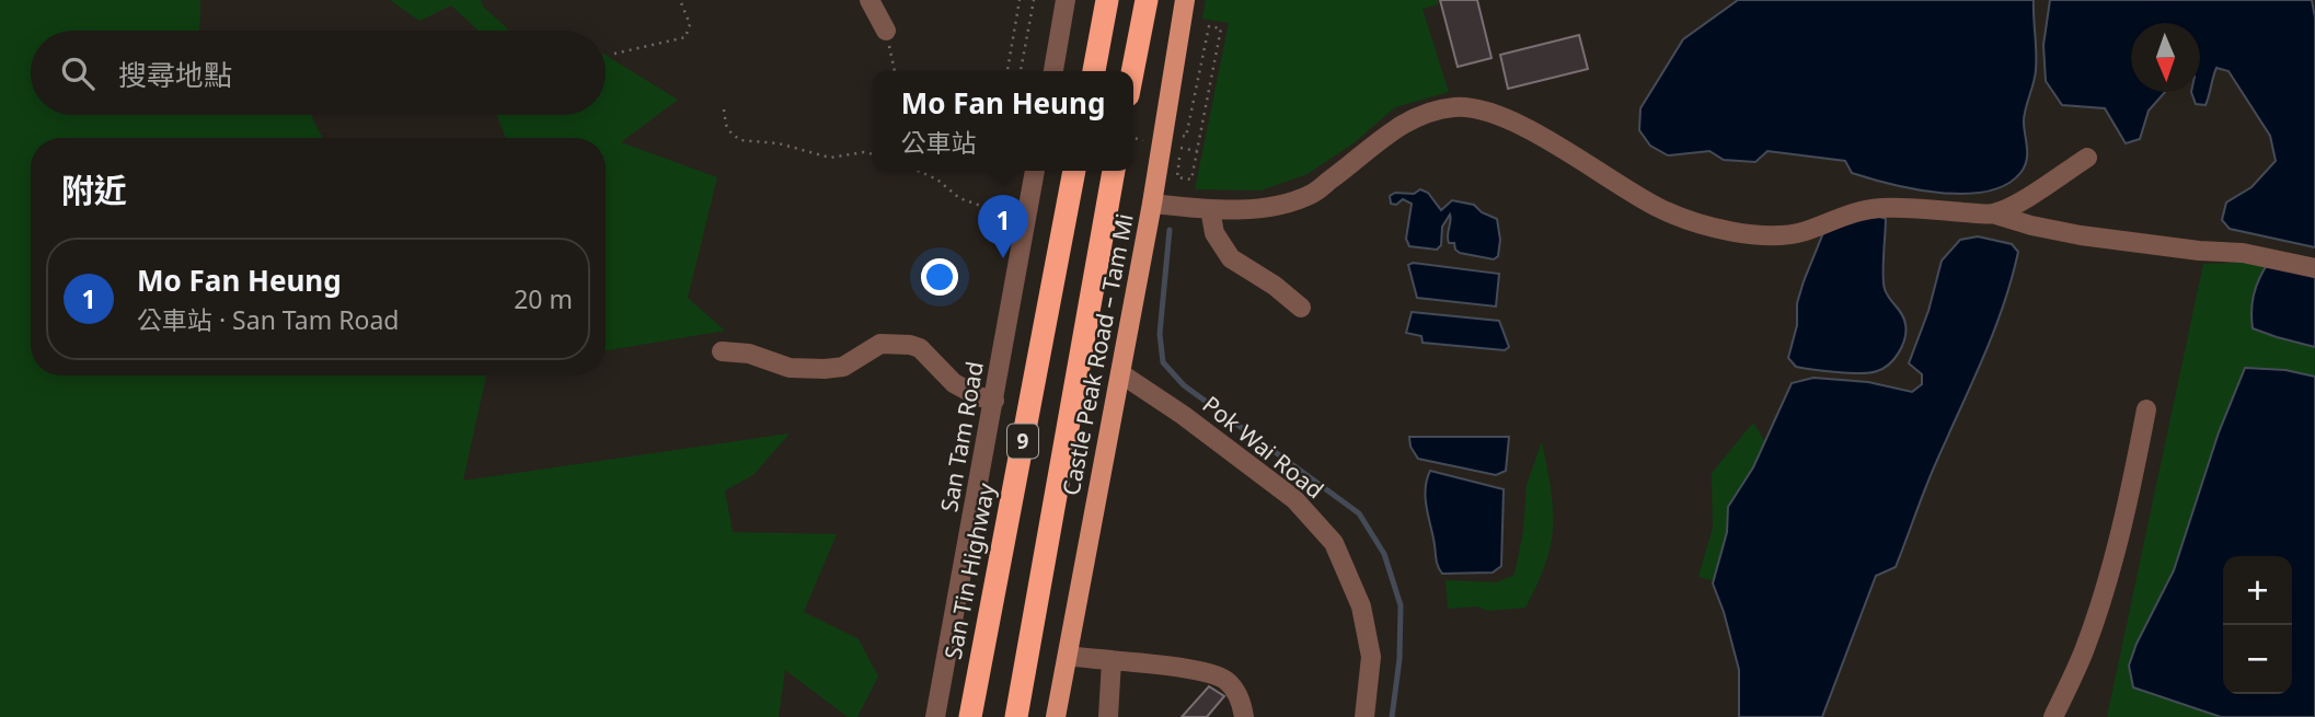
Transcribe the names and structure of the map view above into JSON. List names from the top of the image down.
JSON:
{
  "streets": {
    "highway": ["9", "San Tin Highway"],
    "main road": ["Castle Peak Road – Tam Mi"],
    "street": ["San Tam Road", "Pok Wai Road"]
  },
  "crossings": [
    ["Castle Peak Road – Tam Mi", "Pok Wai Road"]
  ],
  "north": "bottom",
  "page": {
    "search": "搜尋地點",
    "popup": ["Mo Fan Heung", "公車站"],
    "heading": "附近",
    "pins": "1",
    "list": [
      {
        "mark": "1",
        "name": "Mo Fan Heung",
        "note": "公車站 · San Tam Road",
        "value": "20 m"
      }
    ],
    "map_buttons": ["+", "−"]
  }
}
